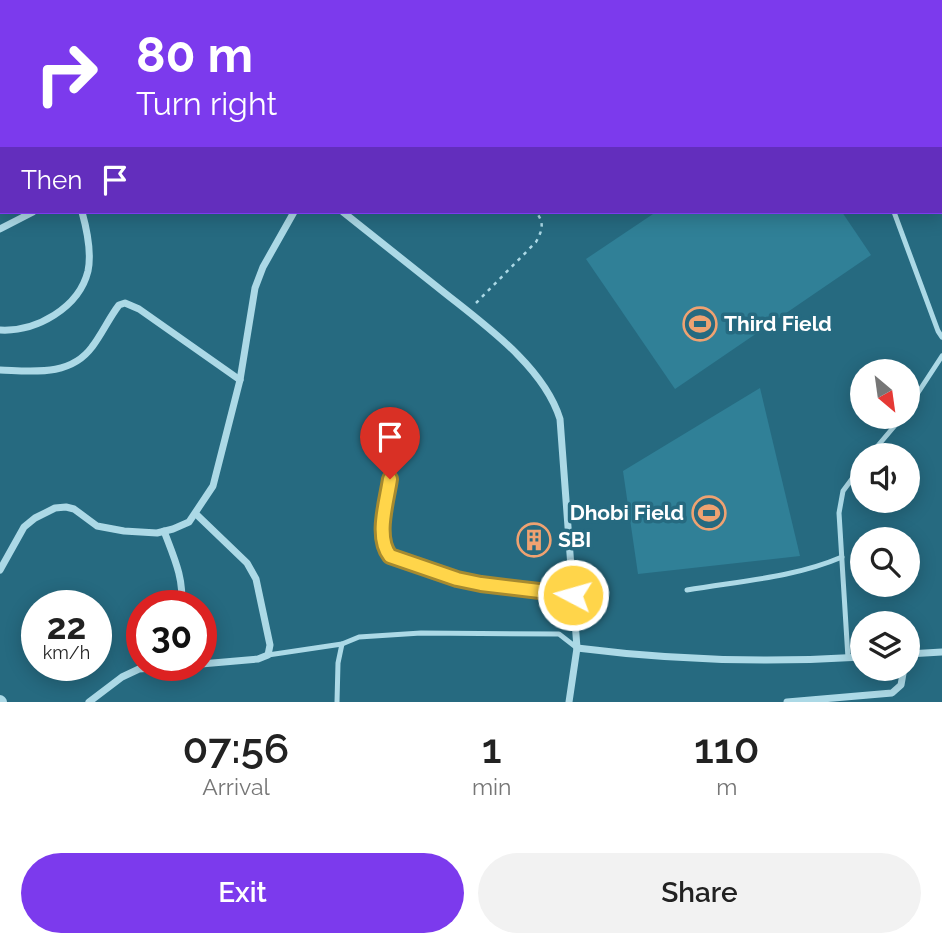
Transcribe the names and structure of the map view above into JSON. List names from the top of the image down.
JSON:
{
  "places": {
    "sports": ["Third Field", "Dhobi Field"],
    "building": ["SBI"]
  },
  "north": "bottom right",
  "page": {
    "turn": ["80 m", "Turn right"],
    "then": "Then",
    "speed": "22 km/h",
    "limit": "30",
    "eta": [
      "07:56",
      "Arrival",
      "1",
      "min",
      "110",
      "m"
    ],
    "buttons": ["Exit", "Share"]
  }
}
